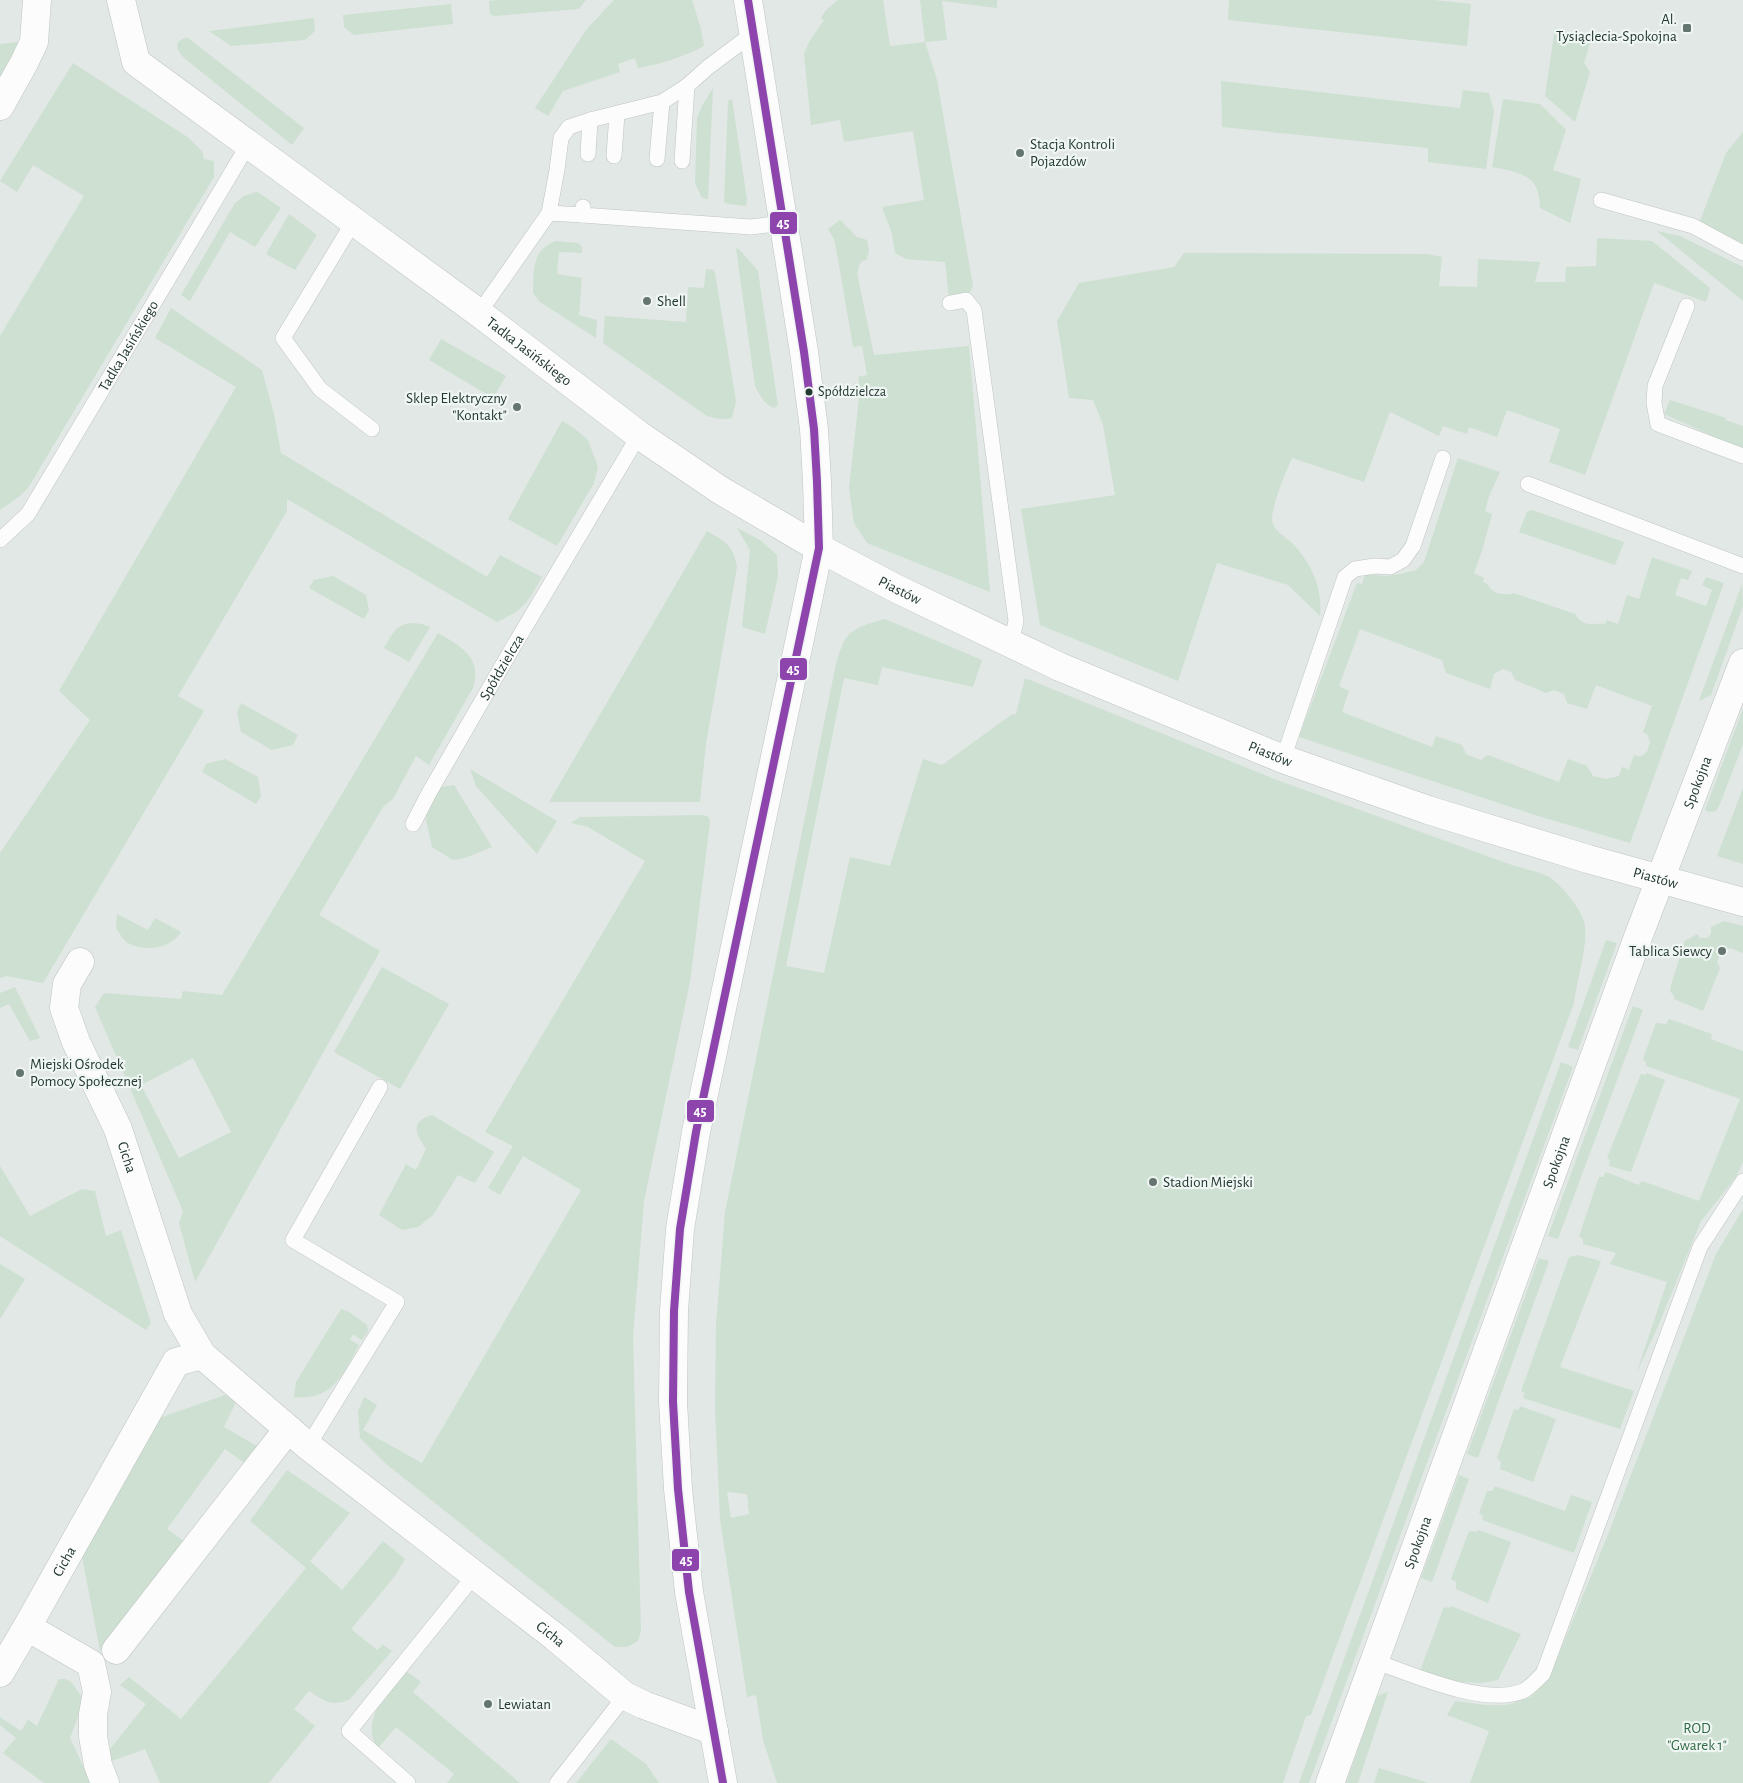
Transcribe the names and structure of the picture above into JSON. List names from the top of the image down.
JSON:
{
  "streets": {
    "street": [
      "Tadka Jasińskiego",
      "Piastów",
      "Spokojna",
      "Cicha"
    ],
    "lane": ["Spółdzielcza"]
  },
  "crossings": [
    ["Tadka Jasińskiego", "Piastów"],
    ["Tadka Jasińskiego", "Spółdzielcza"],
    ["Piastów", "Spokojna"]
  ],
  "parks": ["ROD \"Gwarek 1\""],
  "places": {
    "transit": ["Al. Tysiąclecia-Spokojna"],
    "other": [
      "Stacja Kontroli Pojazdów",
      "Shell",
      "Spółdzielcza",
      "Sklep Elektryczny \"Kontakt\"",
      "Tablica Siewcy",
      "Miejski Ośrodek Pomocy Społecznej",
      "Stadion Miejski",
      "Lewiatan"
    ]
  },
  "lines": ["transit line 45"]
}
